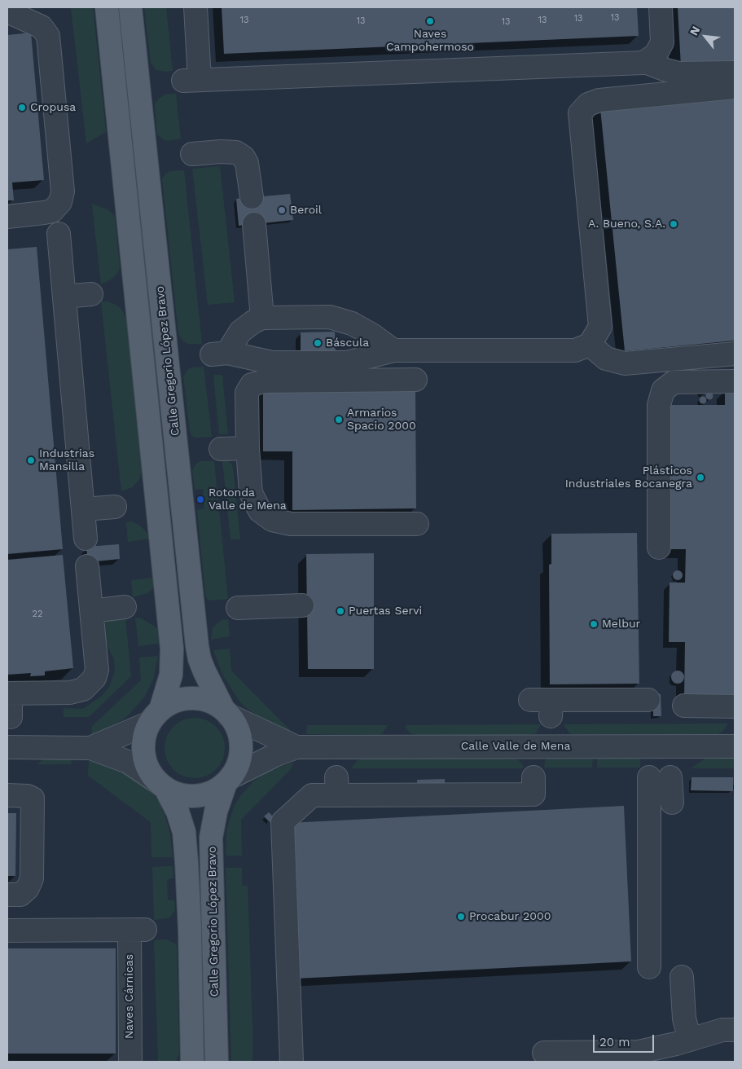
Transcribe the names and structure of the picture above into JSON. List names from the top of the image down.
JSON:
{
  "streets": {
    "main road": ["Calle Gregorio López Bravo"],
    "street": ["Calle Valle de Mena", "Naves Cárnicas"]
  },
  "crossings": [
    ["Calle Gregorio López Bravo", "Calle Valle de Mena"]
  ],
  "places": [
    "Naves Campohermoso",
    "Cropusa",
    "Beroil",
    "A. Bueno, S.A.",
    "Báscula",
    "Armarios Spacio 2000",
    "Industrias Mansilla",
    "Plásticos Industriales Bocanegra",
    "Rotonda Valle de Mena",
    "Puertas Servi",
    "Melbur",
    "Procabur 2000"
  ],
  "house_numbers": [
    "13",
    "13",
    "13",
    "13",
    "13",
    "13",
    "22"
  ],
  "scale_bar": "20 m",
  "north": "top left"
}
